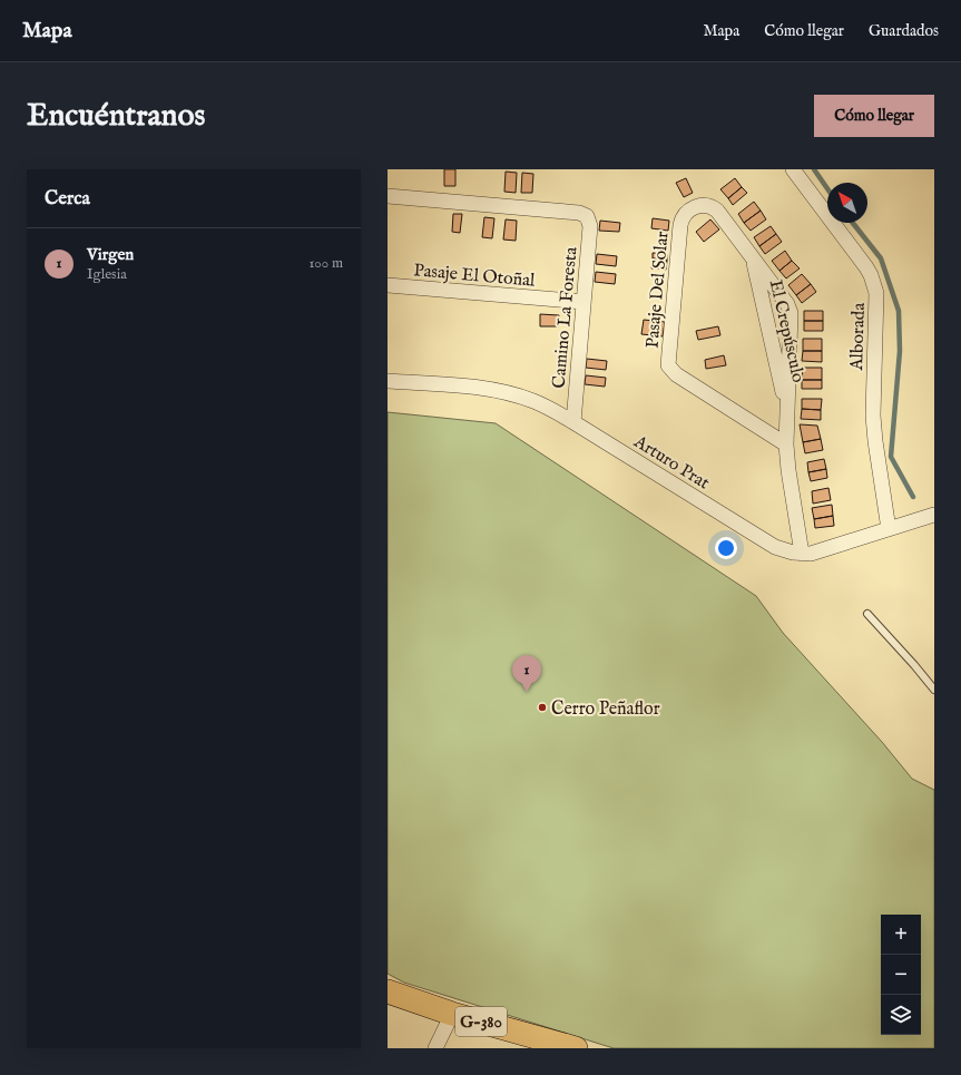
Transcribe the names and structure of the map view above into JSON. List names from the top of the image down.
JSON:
{
  "streets": {
    "main road": ["G-380"],
    "street": [
      "Pasaje El Otoñal",
      "Pasaje Del Solar",
      "Camino La Foresta",
      "El Crepúsculo",
      "Alborada",
      "Arturo Prat"
    ]
  },
  "crossings": [
    ["Pasaje El Otoñal", "Camino La Foresta"],
    ["Pasaje Del Solar", "El Crepúsculo"],
    ["Camino La Foresta", "Arturo Prat"],
    ["El Crepúsculo", "Arturo Prat"],
    ["Alborada", "Arturo Prat"]
  ],
  "places": ["Cerro Peñaflor"],
  "north": "top left",
  "page": {
    "header": "Mapa",
    "nav": ["Mapa", "Cómo llegar", "Guardados"],
    "buttons": "Cómo llegar",
    "title": "Encuéntranos",
    "heading": "Cerca",
    "list": [
      {
        "mark": "1",
        "name": "Virgen",
        "note": "Iglesia",
        "value": "100 m"
      }
    ],
    "pins": "1",
    "map_buttons": ["+", "−"]
  }
}
